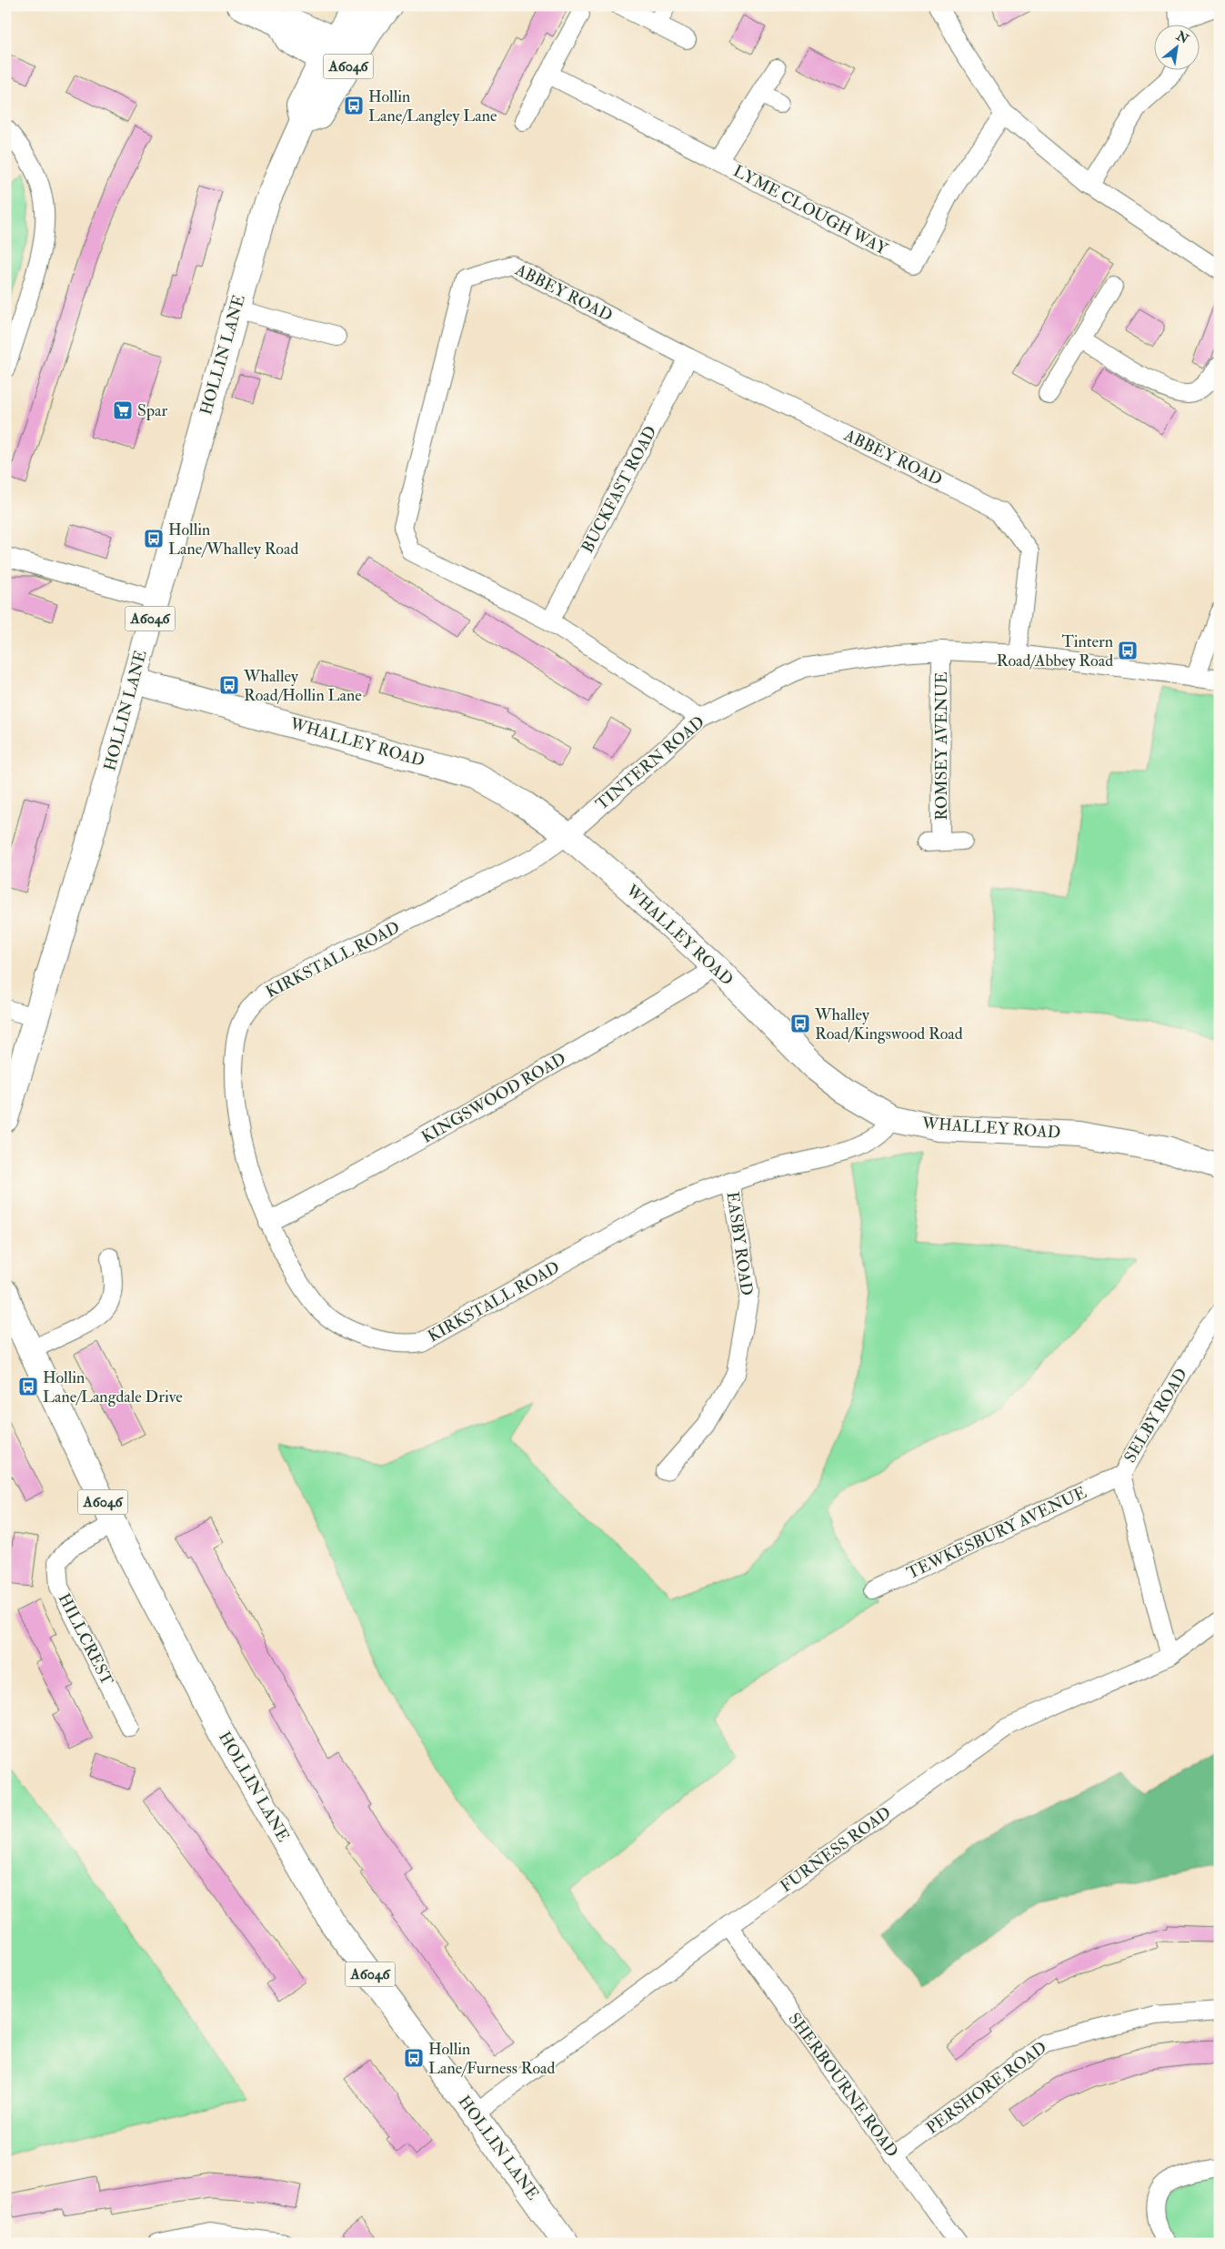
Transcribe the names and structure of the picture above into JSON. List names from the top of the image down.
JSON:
{
  "streets": {
    "main road": ["A6046", "HOLLIN LANE", "WHALLEY ROAD"],
    "street": [
      "LYME CLOUGH WAY",
      "ABBEY ROAD",
      "BUCKFAST ROAD",
      "ROMSEY AVENUE",
      "TINTERN ROAD",
      "KIRKSTALL ROAD",
      "KINGSWOOD ROAD",
      "EASBY ROAD",
      "SELBY ROAD",
      "TEWKESBURY AVENUE",
      "HILLCREST",
      "FURNESS ROAD",
      "SHERBOURNE ROAD",
      "PERSHORE ROAD"
    ]
  },
  "crossings": [
    ["A6046", "HOLLIN LANE"],
    ["ABBEY ROAD", "BUCKFAST ROAD"],
    ["ABBEY ROAD", "TINTERN ROAD"],
    ["HOLLIN LANE", "WHALLEY ROAD"],
    ["HOLLIN LANE", "HILLCREST"],
    ["HOLLIN LANE", "FURNESS ROAD"],
    ["WHALLEY ROAD", "TINTERN ROAD"],
    ["WHALLEY ROAD", "KIRKSTALL ROAD"],
    ["WHALLEY ROAD", "KINGSWOOD ROAD"],
    ["ROMSEY AVENUE", "TINTERN ROAD"],
    ["TINTERN ROAD", "KIRKSTALL ROAD"],
    ["KIRKSTALL ROAD", "KINGSWOOD ROAD"],
    ["KIRKSTALL ROAD", "EASBY ROAD"],
    ["SELBY ROAD", "TEWKESBURY AVENUE"],
    ["SELBY ROAD", "FURNESS ROAD"],
    ["FURNESS ROAD", "SHERBOURNE ROAD"],
    ["SHERBOURNE ROAD", "PERSHORE ROAD"]
  ],
  "places": {
    "bus stop": [
      "Hollin Lane/Langley Lane",
      "Hollin Lane/Whalley Road",
      "Tintern Road/Abbey Road",
      "Whalley Road/Hollin Lane",
      "Whalley Road/Kingswood Road",
      "Hollin Lane/Langdale Drive",
      "Hollin Lane/Furness Road"
    ],
    "supermarket": ["Spar"]
  },
  "north": "top right"
}
